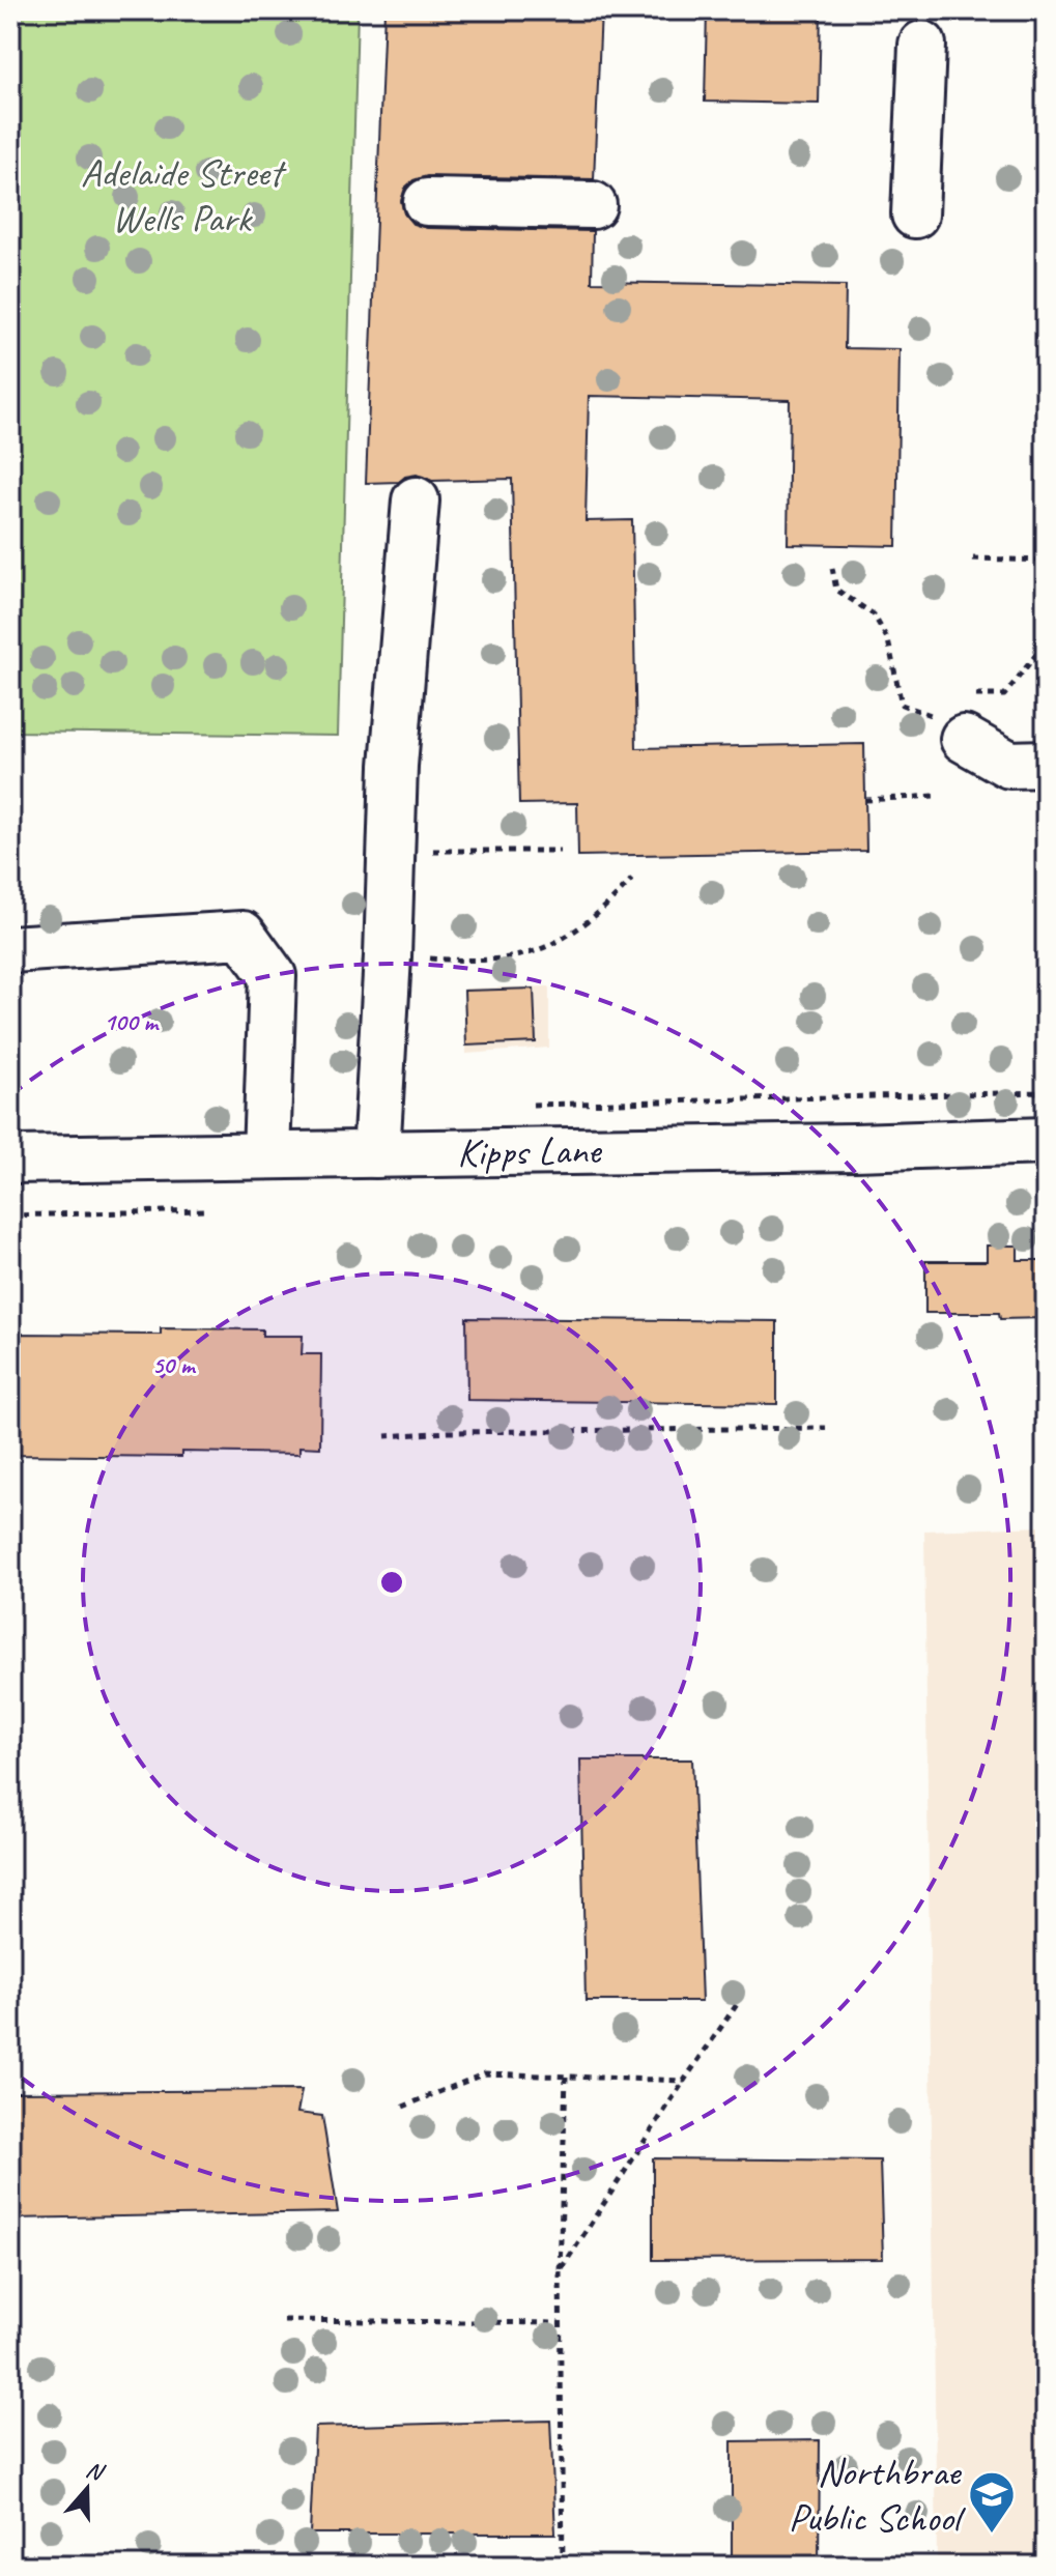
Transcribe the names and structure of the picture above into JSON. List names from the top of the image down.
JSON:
{
  "streets": {
    "street": ["Kipps Lane"]
  },
  "parks": ["Adelaide Street Wells Park"],
  "places": {
    "school or university": ["Northbrae Public School"]
  },
  "north": "top",
  "rings": ["100 m", "50 m"]
}
